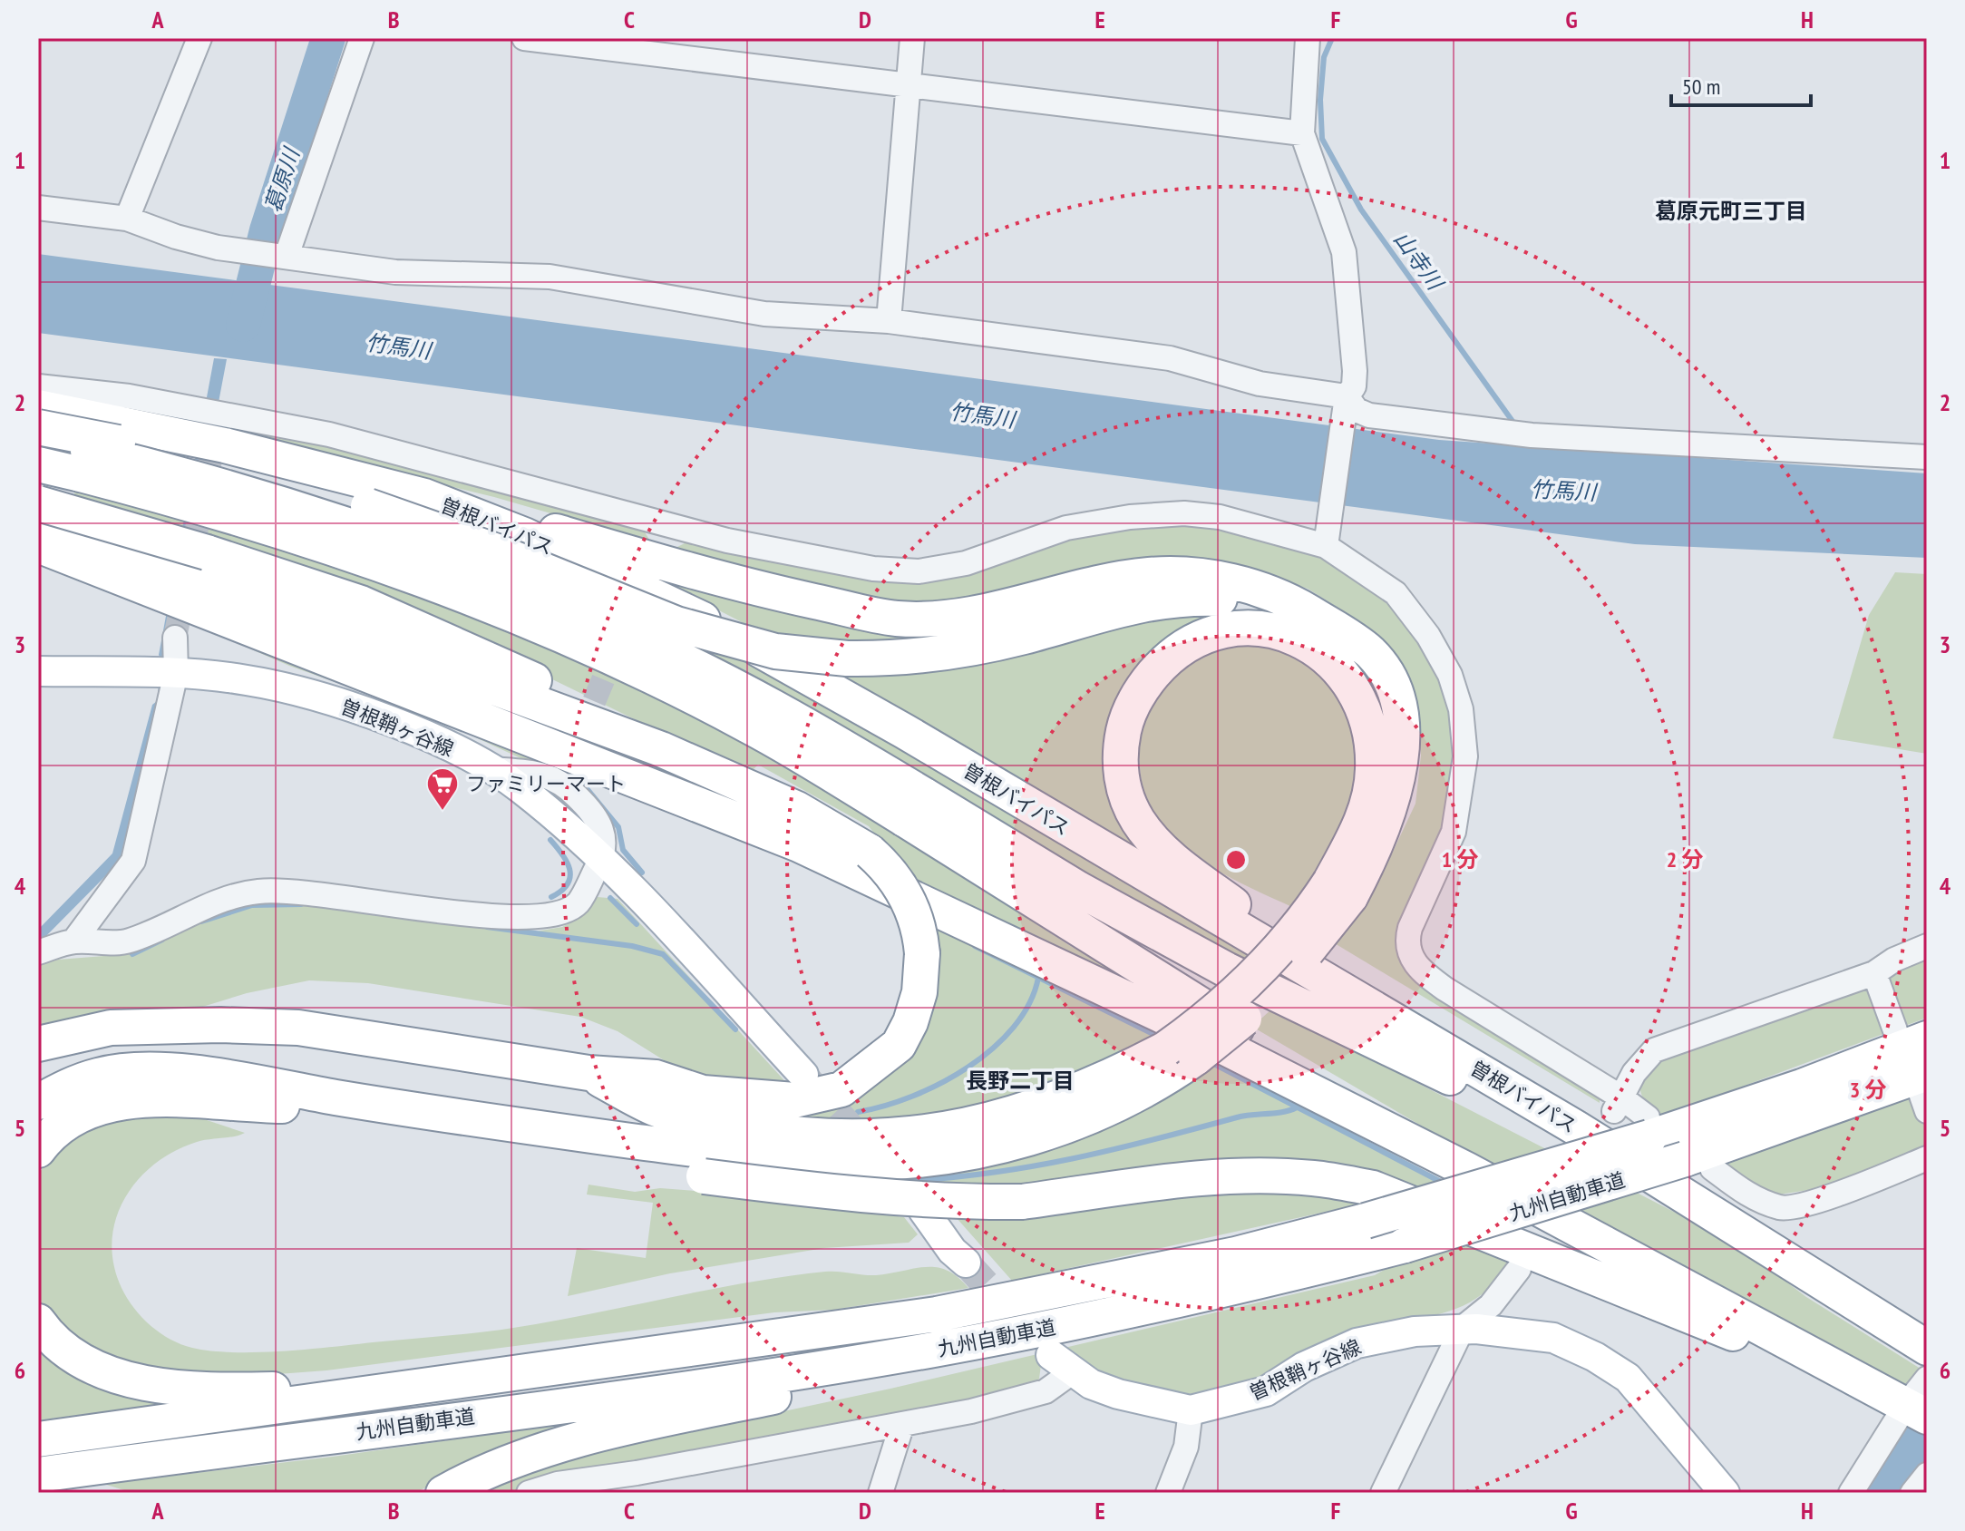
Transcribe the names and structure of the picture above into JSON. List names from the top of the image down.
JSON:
{
  "streets": {
    "highway": ["曽根バイパス", "九州自動車道"],
    "main road": ["曽根鞘ヶ谷線"]
  },
  "districts": ["葛原元町三丁目", "長野二丁目"],
  "water": ["葛原川", "山寺川", "竹馬川"],
  "places": {
    "supermarket": ["ファミリーマート"]
  },
  "scale_bar": "50 m",
  "grid": {
    "columns": [
      "A",
      "B",
      "C",
      "D",
      "E",
      "F",
      "G",
      "H"
    ],
    "rows": [
      "1",
      "2",
      "3",
      "4",
      "5",
      "6"
    ]
  },
  "rings": ["1 分", "2 分", "3 分"]
}
